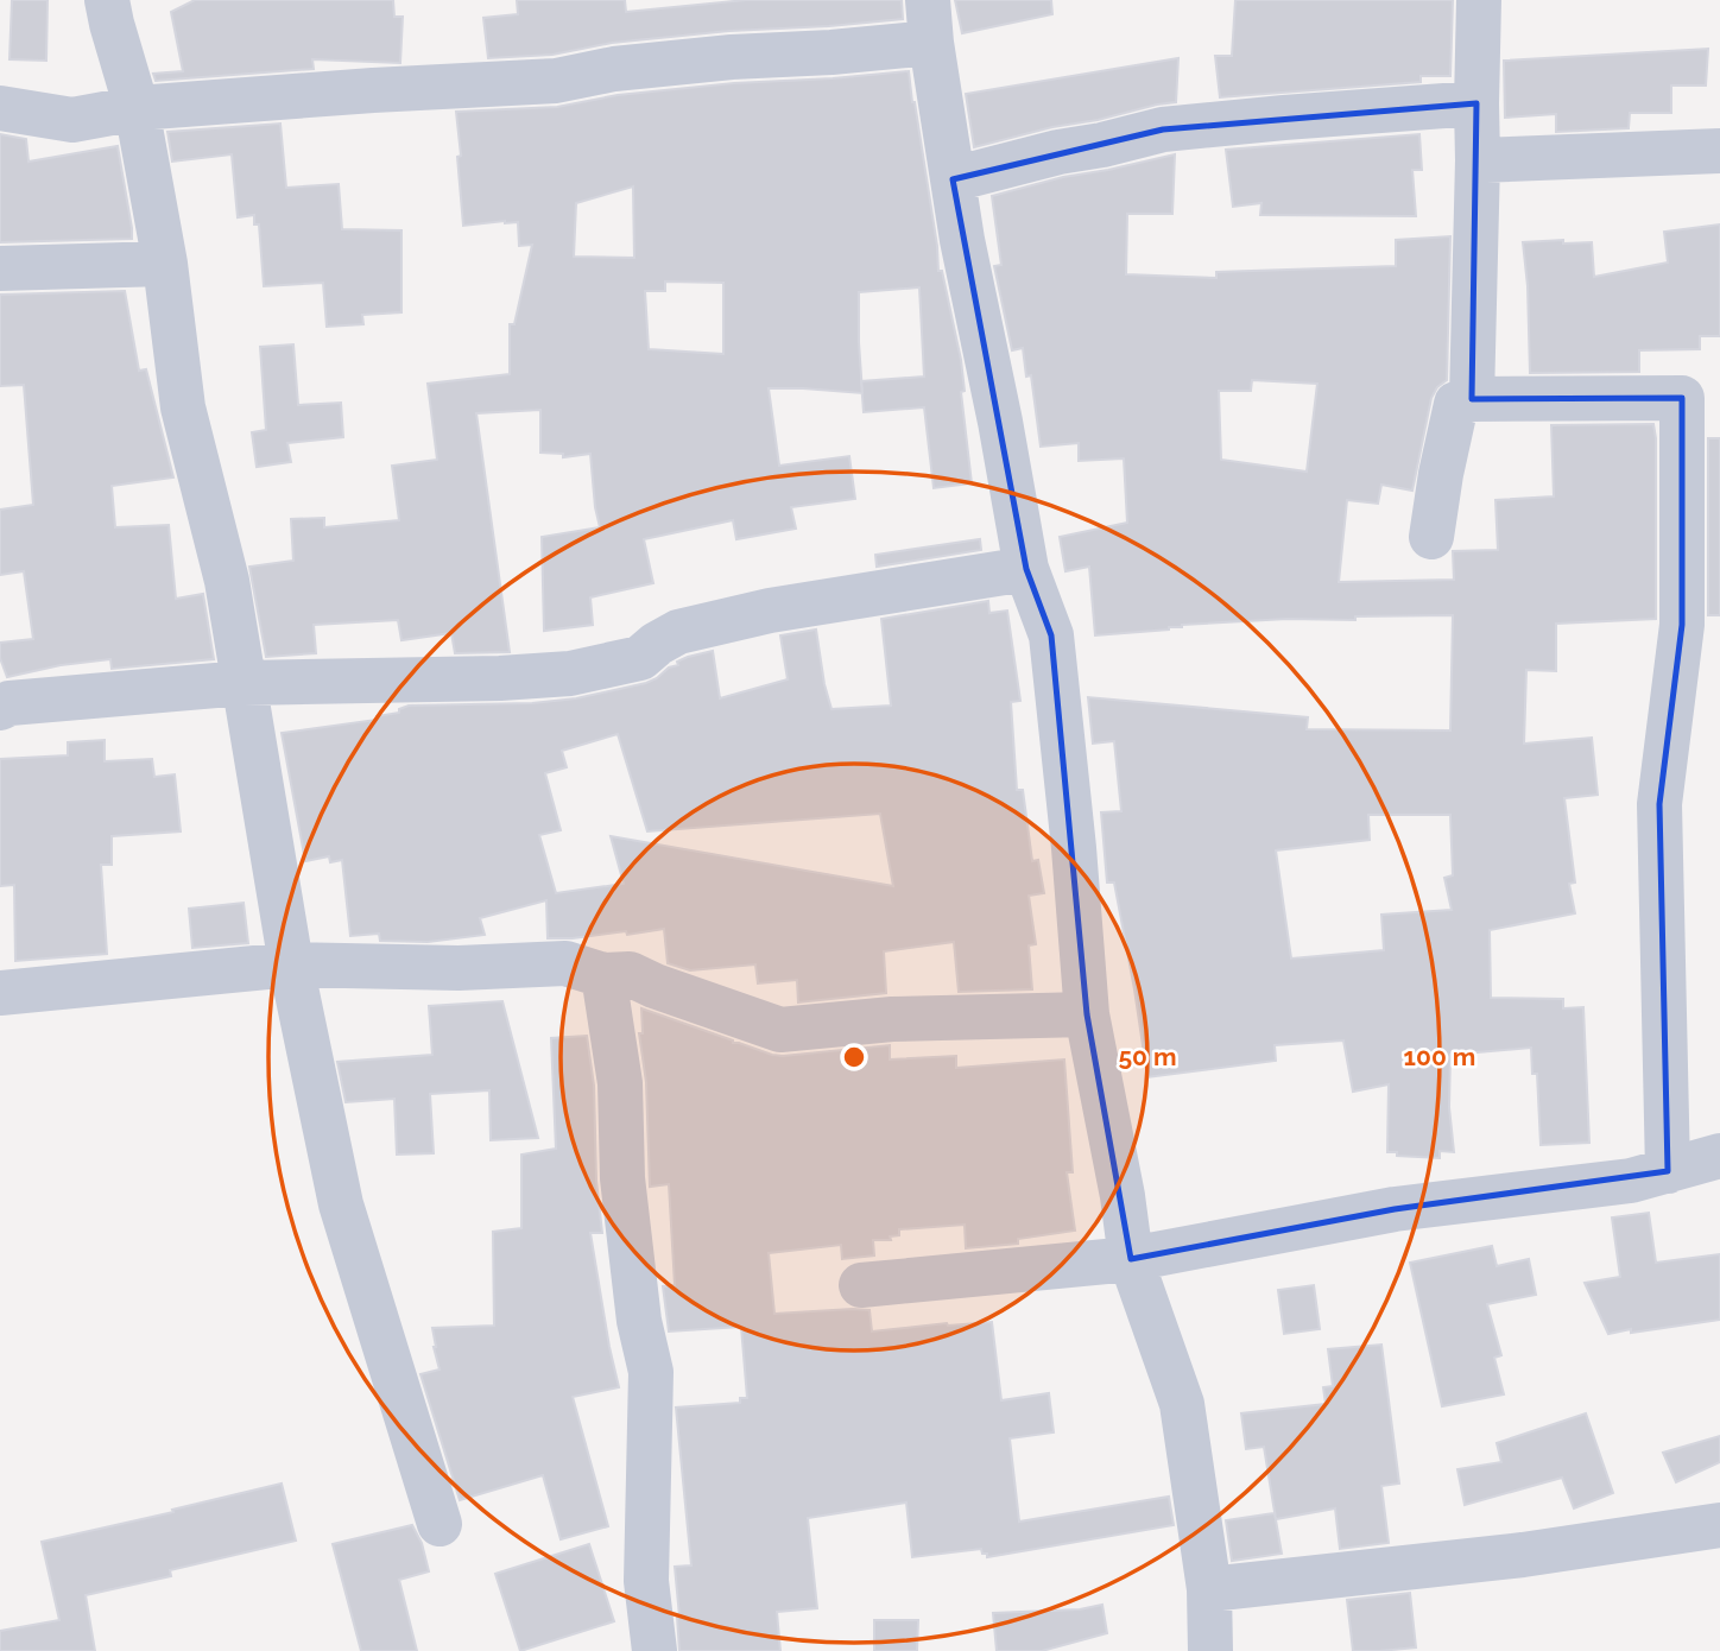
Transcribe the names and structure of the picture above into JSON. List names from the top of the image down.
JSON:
{
  "rings": ["50 m", "100 m"]
}
